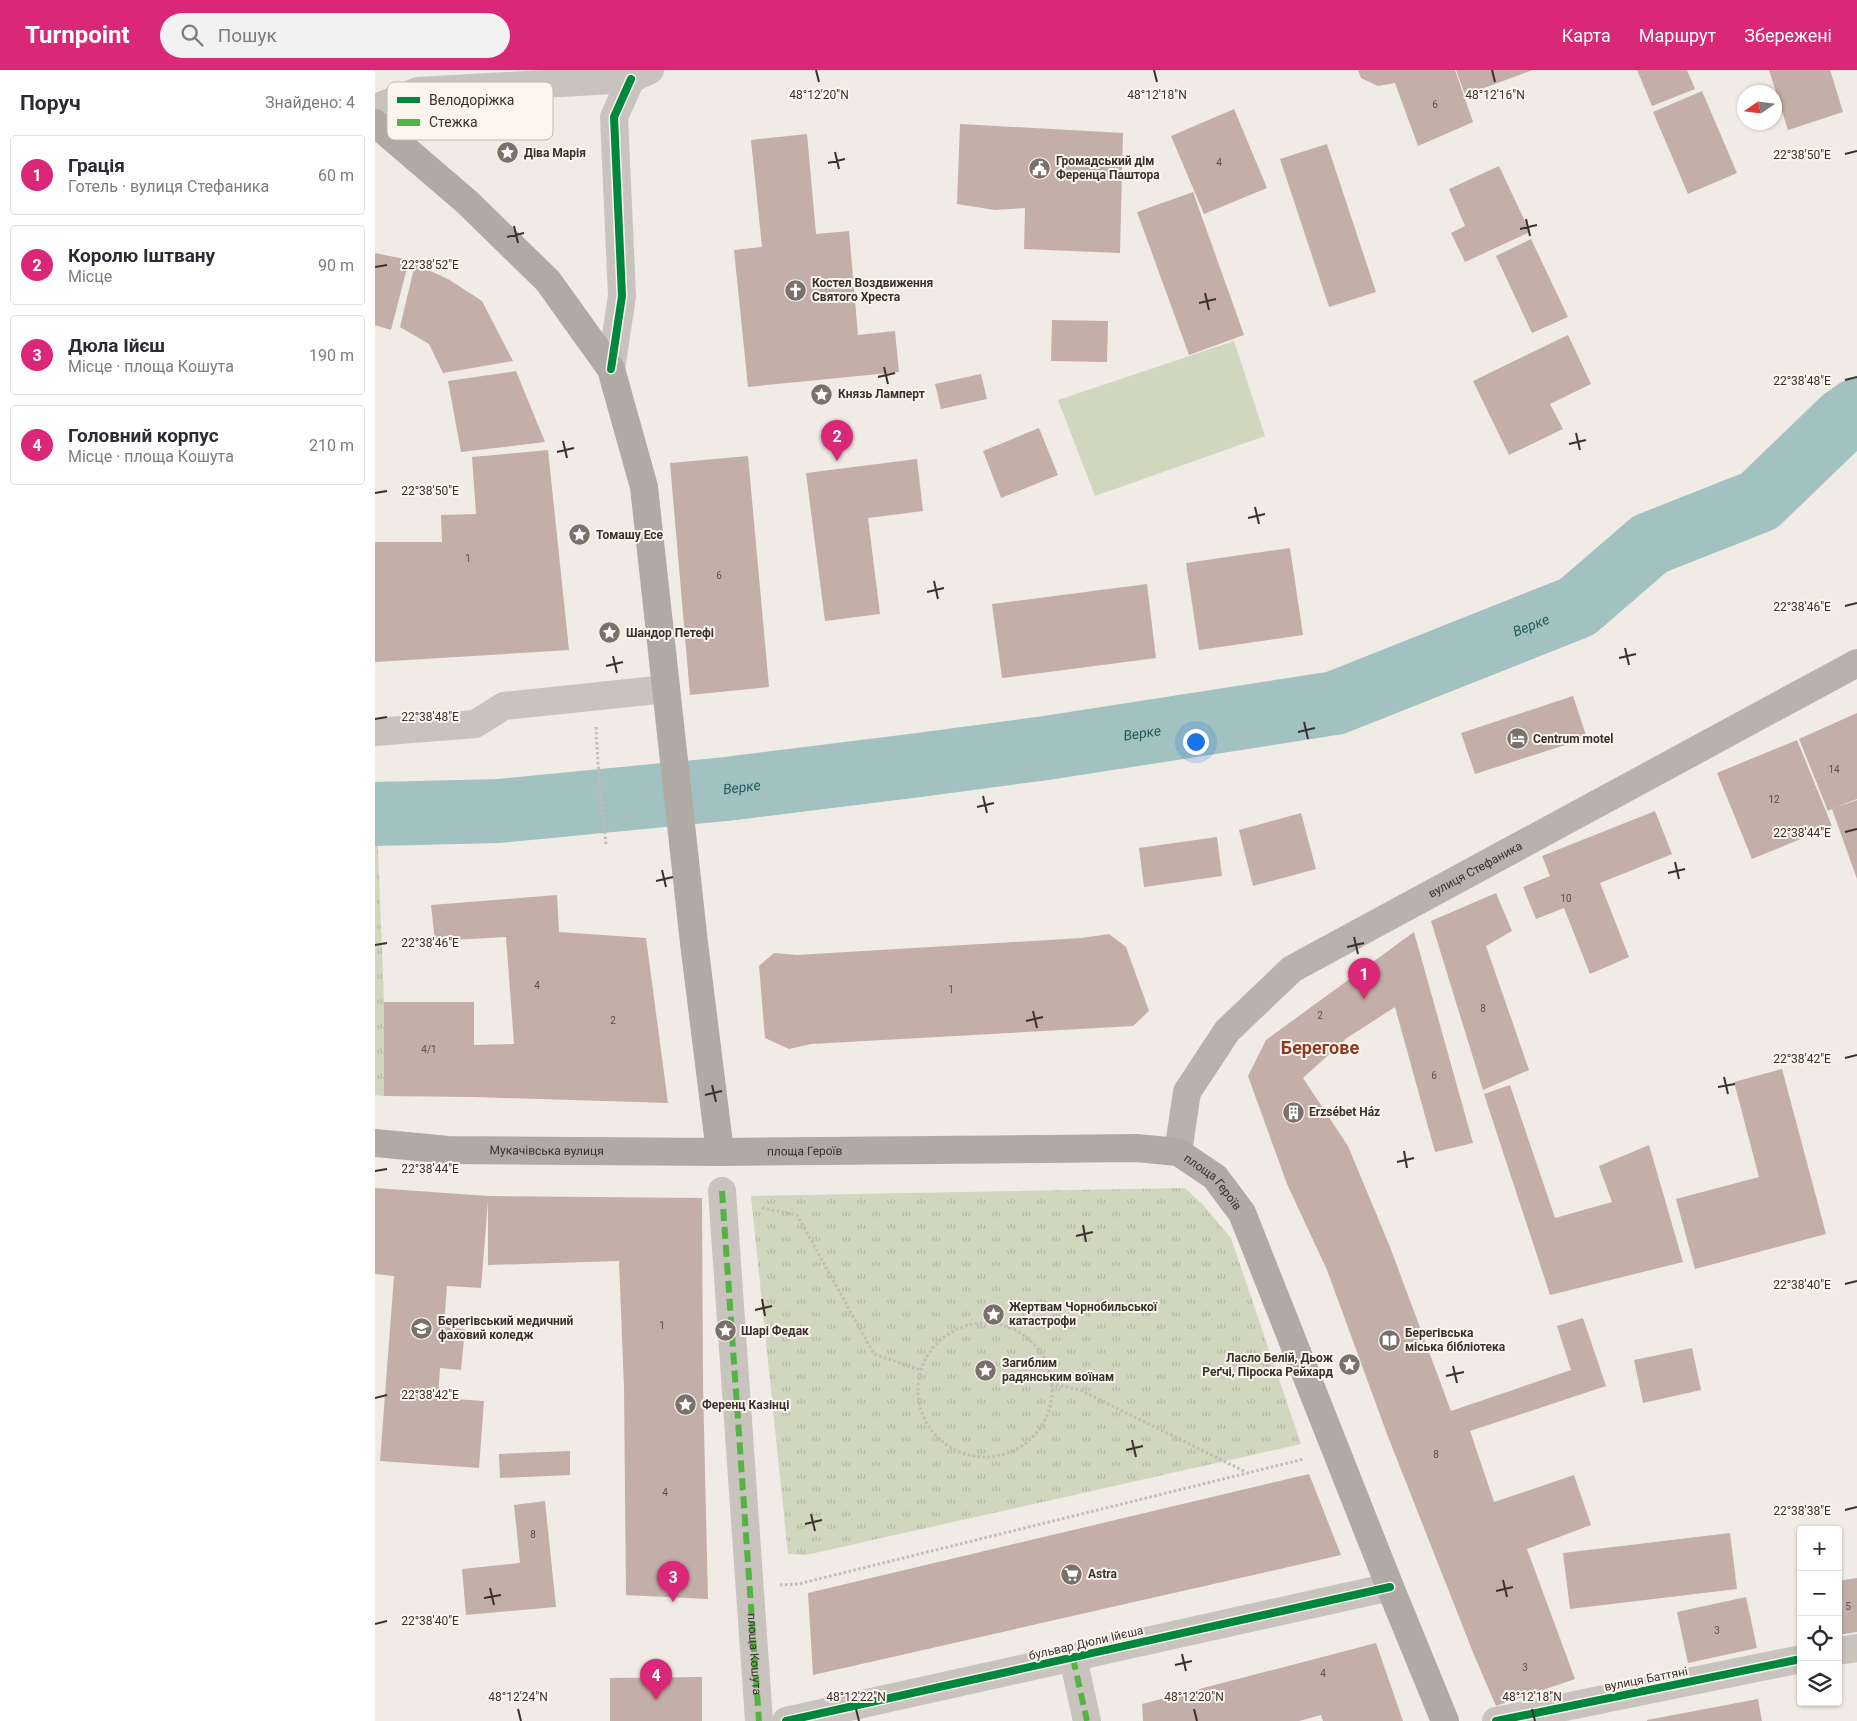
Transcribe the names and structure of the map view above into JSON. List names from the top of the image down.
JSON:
{
  "streets": {
    "highway": ["Мукачівська вулиця", "площа Героїв"],
    "main road": ["вулиця Стефаника"],
    "street": ["бульвар Дюли Ійєша", "площа Кошута", "вулиця Баттяні"]
  },
  "crossings": [
    ["вулиця Стефаника", "площа Героїв"],
    ["Мукачівська вулиця", "площа Героїв"],
    ["площа Героїв", "бульвар Дюли Ійєша"]
  ],
  "districts": ["Берегове"],
  "water": ["Верке"],
  "places": {
    "place": [
      "Діва Марія",
      "Князь Ламперт",
      "Томашу Есе",
      "Шандор Петефі",
      "Жертвам Чорнобильської катастрофи",
      "Шарі Федак",
      "Ласло Белій, Дьож Реґчі, Піроска Рейхард",
      "Загиблим радянським воїнам",
      "Ференц Казінці"
    ],
    "public building": ["Громадський дім Ференца Паштора"],
    "church": ["Костел Воздвиження Святого Хреста"],
    "hotel": ["Centrum motel"],
    "building": ["Erzsébet Ház"],
    "school or university": ["Берегівський медичний фаховий коледж"],
    "library": ["Берегівська міська бібліотека"],
    "supermarket": ["Astra"]
  },
  "house_numbers": [
    "6",
    "4",
    "1",
    "6",
    "14",
    "12",
    "10",
    "4",
    "1",
    "8",
    "2",
    "2",
    "4/1",
    "6",
    "1",
    "8",
    "4",
    "8",
    "5",
    "3",
    "3",
    "4"
  ],
  "legend": ["Велодоріжка", "Стежка"],
  "north": "left",
  "page": {
    "header": "Turnpoint",
    "search": "Пошук",
    "nav": ["Карта", "Маршрут", "Збережені"],
    "heading": ["Поруч", "Знайдено: 4"],
    "list": [
      {
        "mark": "1",
        "name": "Грація",
        "note": "Готель · вулиця Стефаника",
        "value": "60 m"
      },
      {
        "mark": "2",
        "name": "Королю Іштвану",
        "note": "Місце",
        "value": "90 m"
      },
      {
        "mark": "3",
        "name": "Дюла Ійєш",
        "note": "Місце · площа Кошута",
        "value": "190 m"
      },
      {
        "mark": "4",
        "name": "Головний корпус",
        "note": "Місце · площа Кошута",
        "value": "210 m"
      }
    ],
    "pins": [
      "2",
      "1",
      "3",
      "4"
    ],
    "map_buttons": ["+", "−"]
  },
  "coordinates": [
    "48°12'20\"N",
    "48°12'18\"N",
    "48°12'16\"N",
    "22°38'50\"E",
    "22°38'52\"E",
    "22°38'48\"E",
    "22°38'46\"E",
    "22°38'44\"E",
    "22°38'42\"E",
    "22°38'40\"E",
    "22°38'38\"E",
    "48°12'24\"N",
    "48°12'22\"N"
  ]
}
